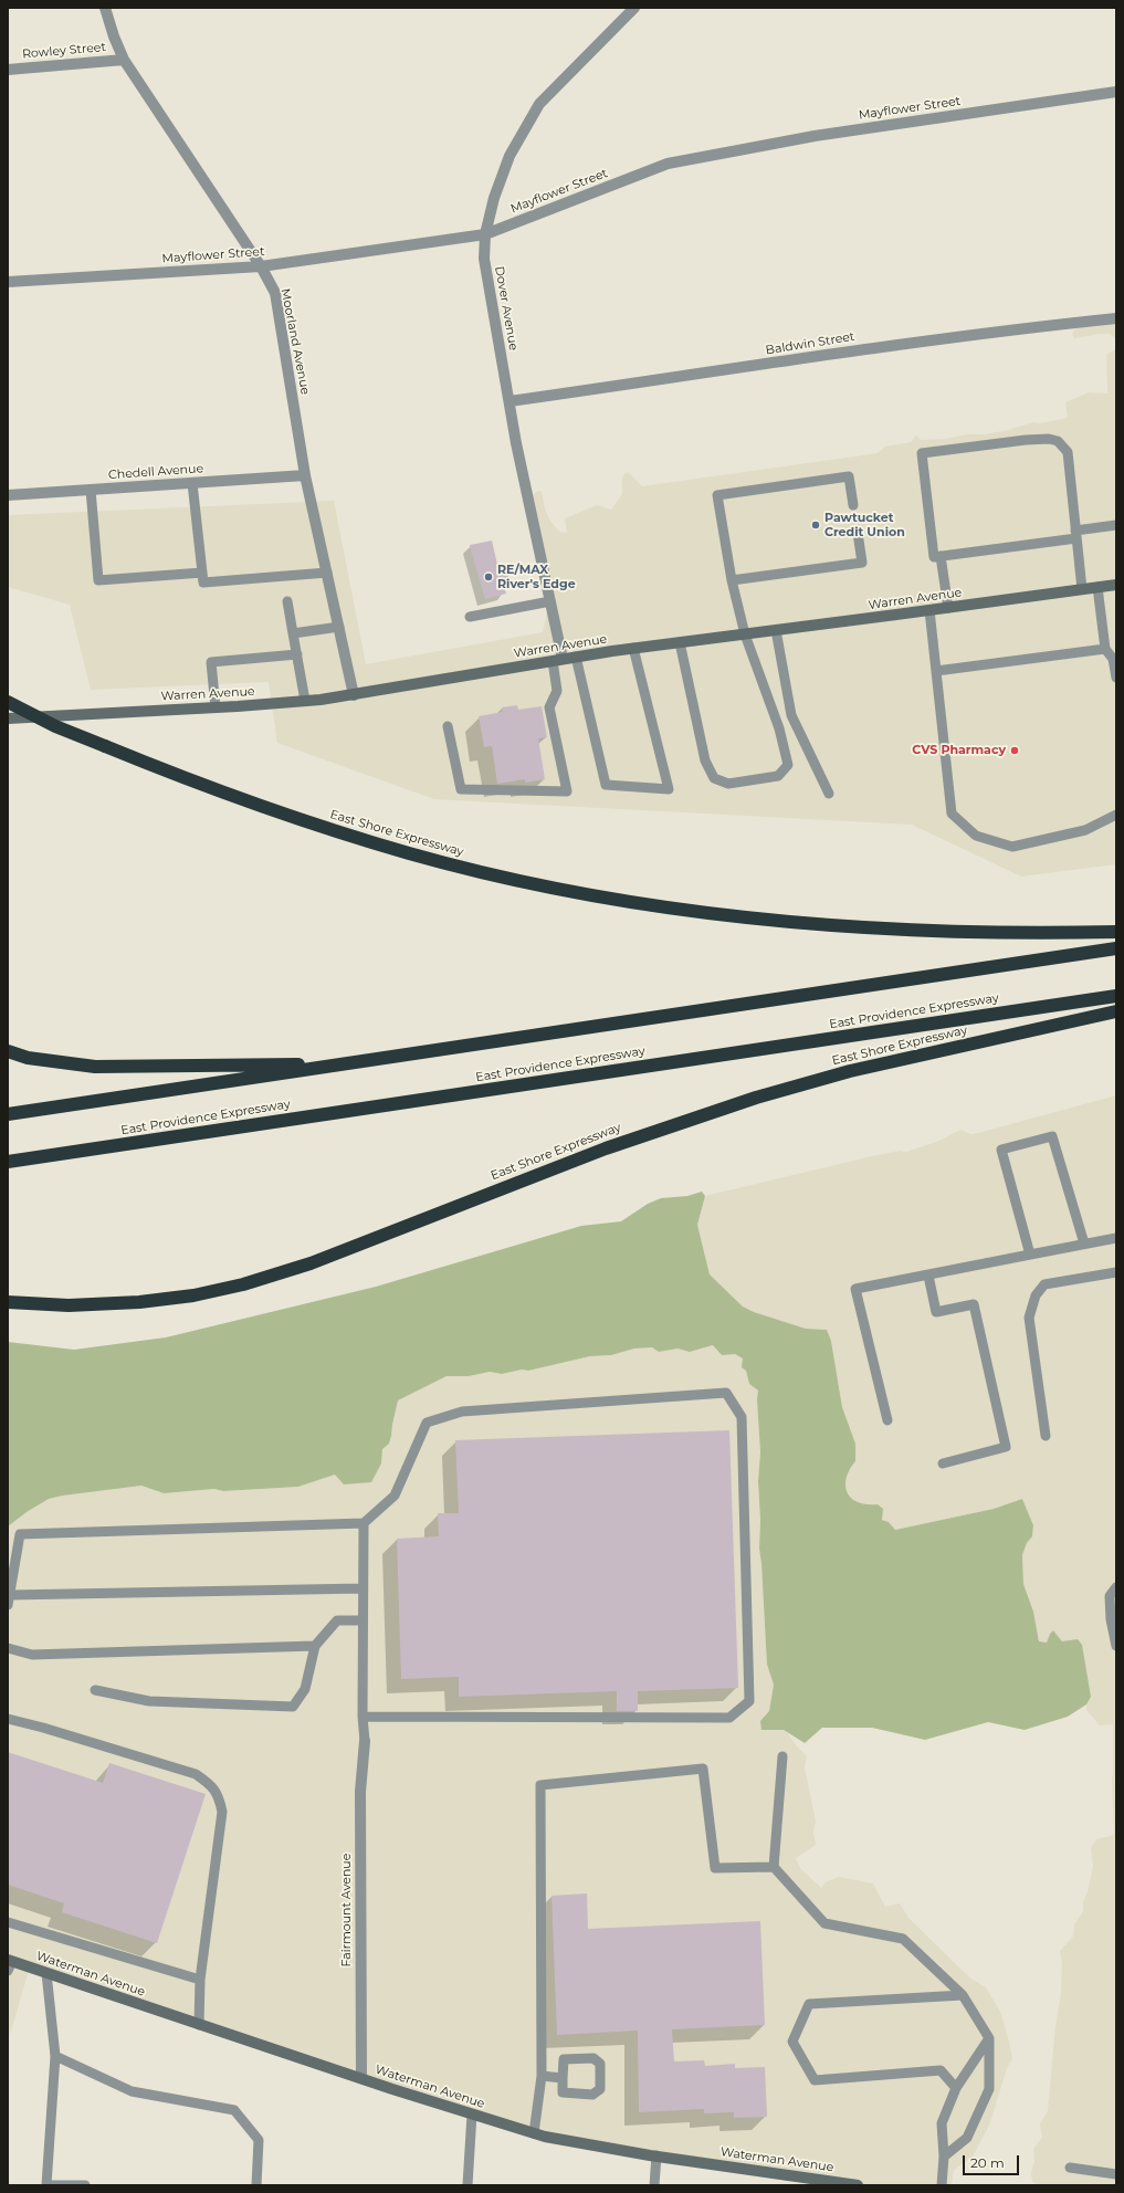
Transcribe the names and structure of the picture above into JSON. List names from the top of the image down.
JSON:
{
  "streets": {
    "highway": ["East Shore Expressway", "East Providence Expressway"],
    "main road": ["Warren Avenue", "Waterman Avenue"],
    "street": [
      "Rowley Street",
      "Mayflower Street",
      "Dover Avenue",
      "Moorland Avenue",
      "Baldwin Street",
      "Chedell Avenue",
      "Fairmount Avenue"
    ]
  },
  "crossings": [
    ["Rowley Street", "Moorland Avenue"],
    ["Mayflower Street", "Dover Avenue"],
    ["Mayflower Street", "Moorland Avenue"],
    ["Dover Avenue", "Baldwin Street"],
    ["Dover Avenue", "Warren Avenue"],
    ["Moorland Avenue", "Chedell Avenue"],
    ["Moorland Avenue", "Warren Avenue"],
    ["Fairmount Avenue", "Waterman Avenue"]
  ],
  "places": ["Pawtucket Credit Union", "RE/MAX River's Edge", "CVS Pharmacy"],
  "scale_bar": "20 m"
}
